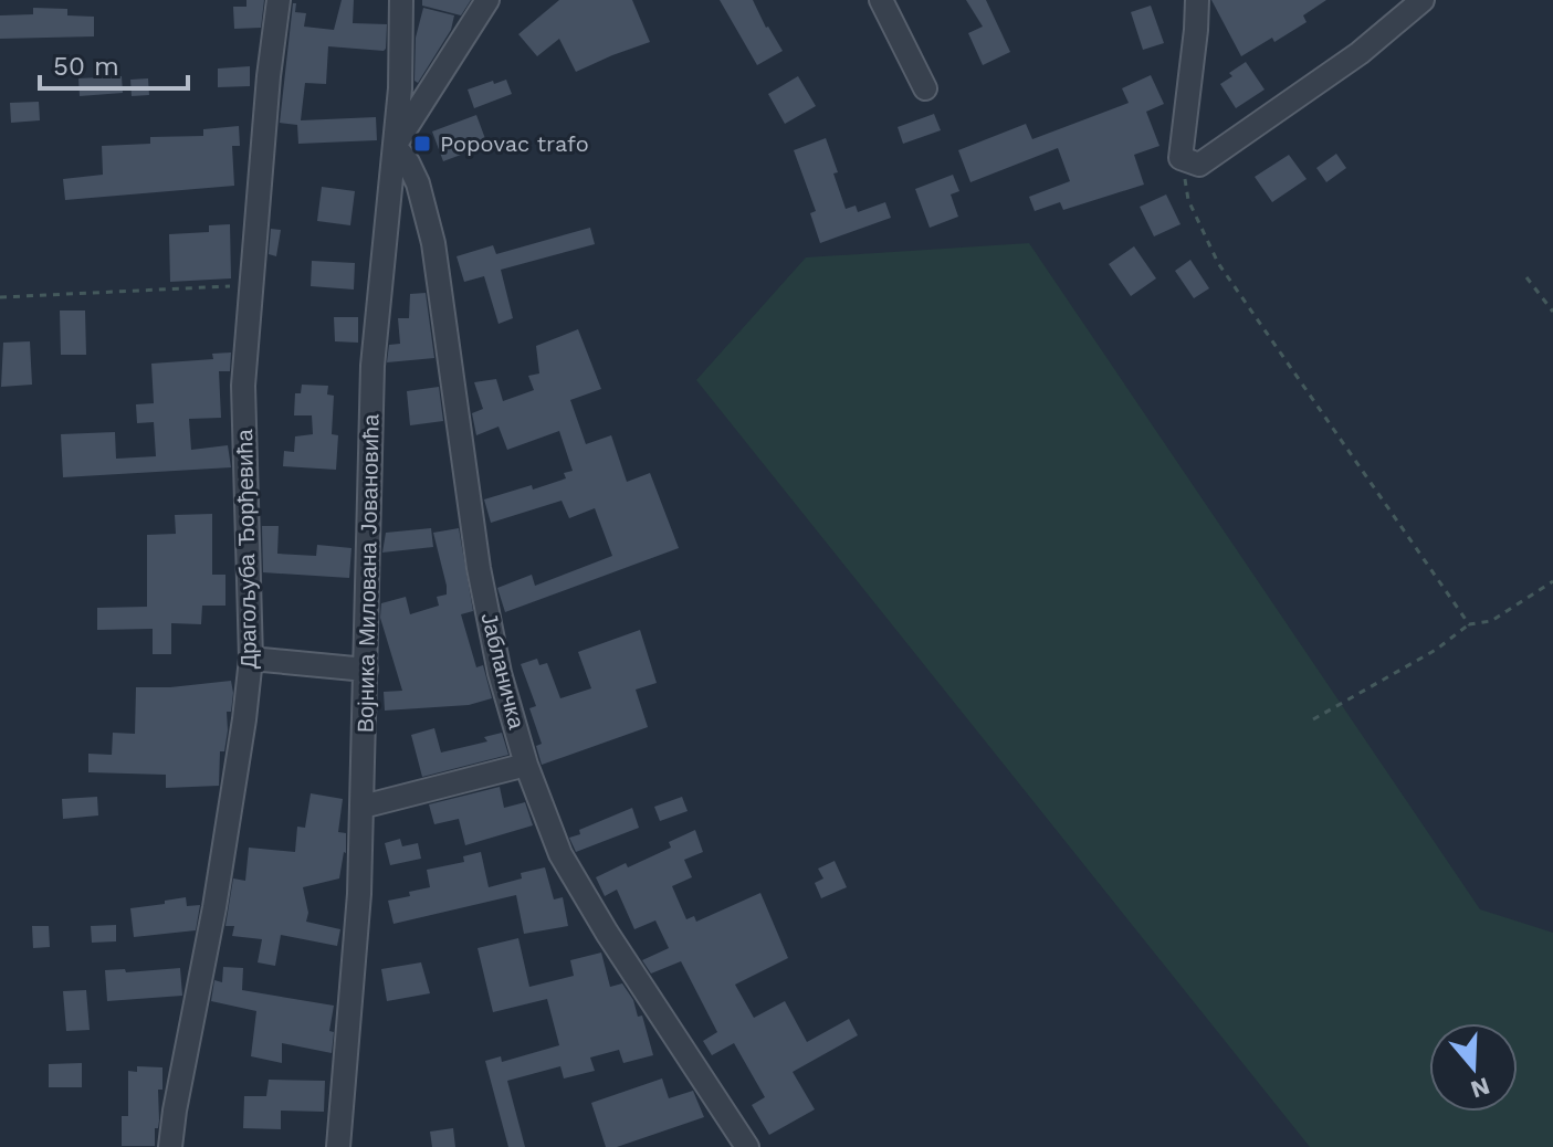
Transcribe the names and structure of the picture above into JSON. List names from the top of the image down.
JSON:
{
  "streets": {
    "street": ["Драгољуба Ђорђевића", "Војника Милована Јовановића", "Јабланичка"]
  },
  "crossings": [
    ["Војника Милована Јовановића", "Јабланичка"]
  ],
  "places": {
    "transit": ["Popovac trafo"]
  },
  "scale_bar": "50 m",
  "north": "bottom"
}
